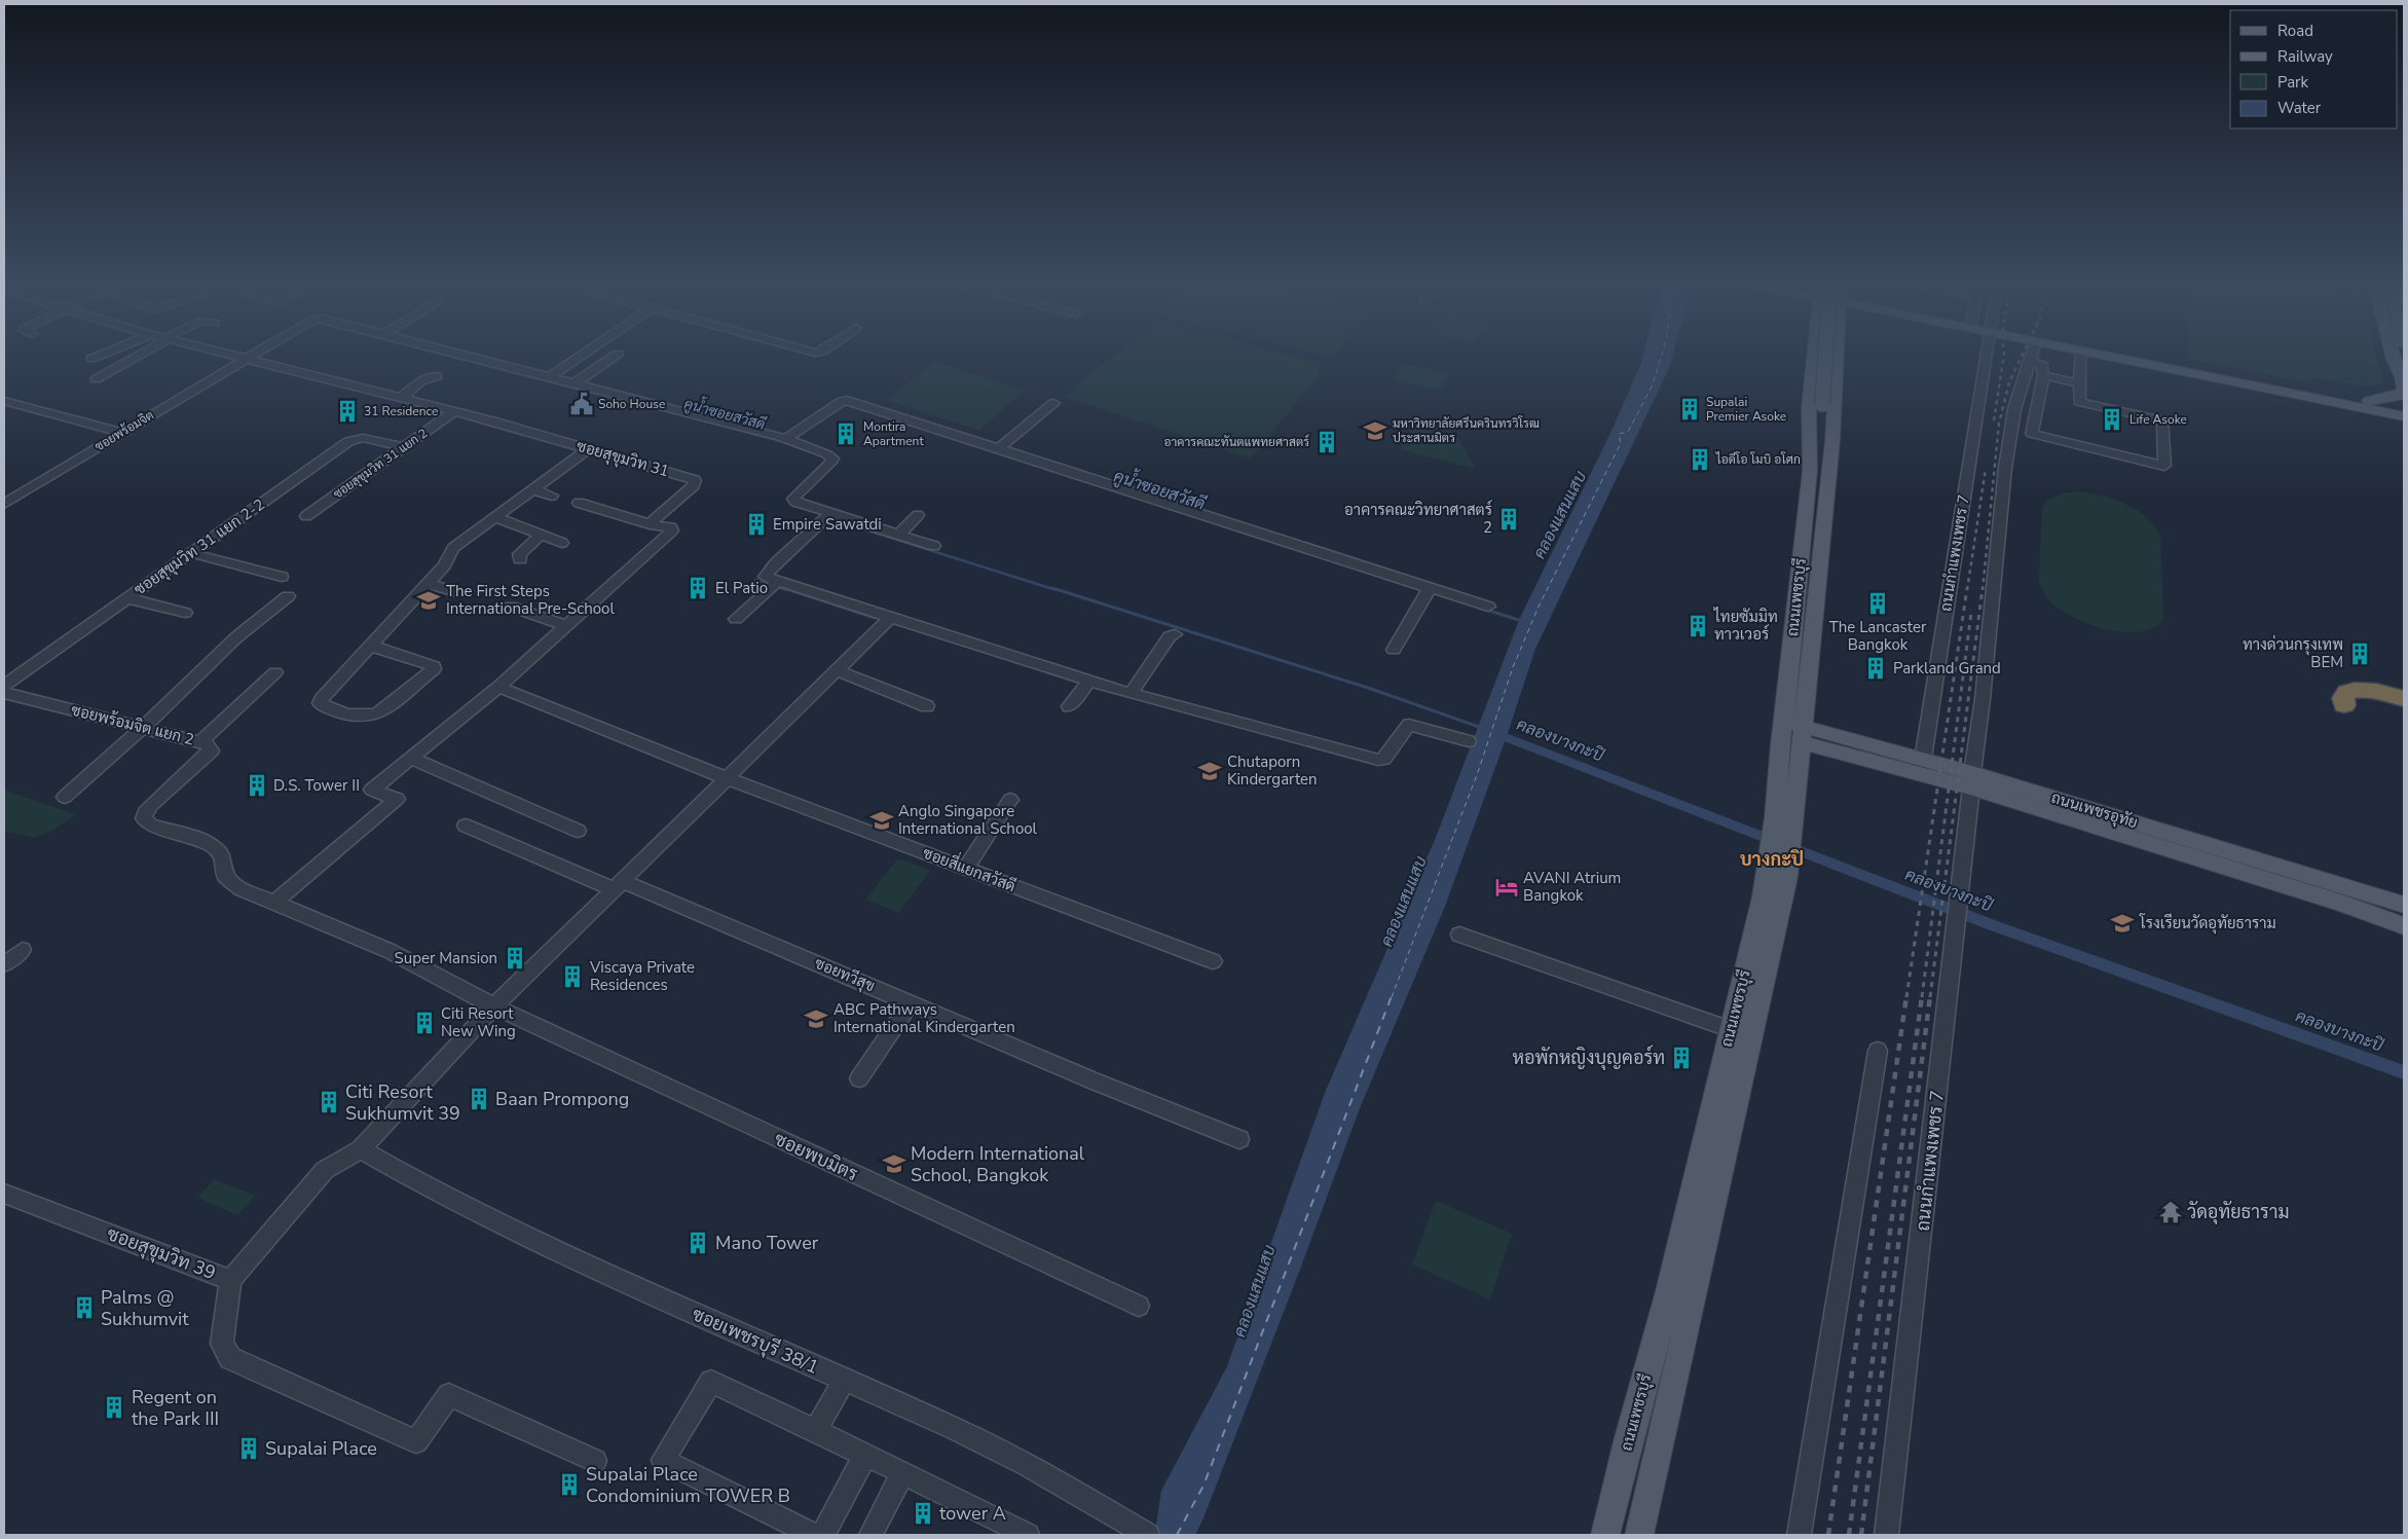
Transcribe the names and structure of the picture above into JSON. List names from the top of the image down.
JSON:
{
  "streets": {
    "main road": ["ถนนเพชรบุรี", "ถนนเพชรอุทัย"],
    "street": [
      "ซอยพร้อมจิต",
      "ซอยสุขุมวิท 31",
      "ซอยสุขุมวิท 31 แยก 2",
      "ซอยสุขุมวิท 31 แยก 2-2",
      "ถนนกำแพงเพชร 7",
      "ซอยพร้อมจิต แยก 2",
      "ซอยสี่แยกสวัสดี",
      "ซอยทวีสุข",
      "ซอยพบมิตร",
      "ซอยสุขุมวิท 39",
      "ซอยเพชรบุรี 38/1"
    ]
  },
  "crossings": [
    ["ซอยพร้อมจิต", "ซอยสุขุมวิท 31"],
    ["ซอยสุขุมวิท 31", "ซอยสุขุมวิท 31 แยก 2"],
    ["ซอยสุขุมวิท 31 แยก 2", "ซอยสุขุมวิท 31 แยก 2-2"],
    ["ถนนกำแพงเพชร 7", "ถนนเพชรอุทัย"],
    ["ถนนเพชรบุรี", "ถนนเพชรอุทัย"],
    ["ซอยพร้อมจิต แยก 2", "ซอยพบมิตร"],
    ["ซอยสี่แยกสวัสดี", "ซอยสุขุมวิท 39"],
    ["ซอยทวีสุข", "ซอยสุขุมวิท 39"],
    ["ซอยพบมิตร", "ซอยสุขุมวิท 39"],
    ["ซอยสุขุมวิท 39", "ซอยเพชรบุรี 38/1"]
  ],
  "districts": ["บางกะปิ"],
  "water": ["คูน้ำซอยสวัสดี", "คลองแสนแสบ", "คลองบางกะปิ"],
  "places": {
    "public building": ["Soho House"],
    "building": [
      "Supalai Premier Asoke",
      "31 Residence",
      "Life Asoke",
      "Montira Apartment",
      "อาคารคณะทันตแพทยศาสตร์",
      "ไอดีโอ โมบิ อโศก",
      "อาคารคณะวิทยาศาสตร์ 2",
      "Empire Sawatdi",
      "El Patio",
      "The Lancaster Bangkok",
      "ไทยซัมมิท ทาวเวอร์",
      "ทางด่วนกรุงเทพ BEM",
      "Parkland Grand",
      "D.S. Tower II",
      "Super Mansion",
      "Viscaya Private Residences",
      "Citi Resort New Wing",
      "หอพักหญิงบุญคอร์ท",
      "Baan Prompong",
      "Citi Resort Sukhumvit 39",
      "Mano Tower",
      "Palms @ Sukhumvit",
      "Regent on the Park III",
      "Supalai Place",
      "Supalai Place Condominium TOWER B",
      "tower A"
    ],
    "school or university": [
      "มหาวิทยาลัยศรีนครินทรวิโรฒ ประสานมิตร",
      "The First Steps International Pre-School",
      "Chutaporn Kindergarten",
      "Anglo Singapore International School",
      "โรงเรียนวัดอุทัยธาราม",
      "ABC Pathways International Kindergarten",
      "Modern International School, Bangkok"
    ],
    "hotel": ["AVANI Atrium Bangkok"],
    "temple": ["วัดอุทัยธาราม"]
  },
  "legend": [
    "Road",
    "Railway",
    "Park",
    "Water"
  ]
}
